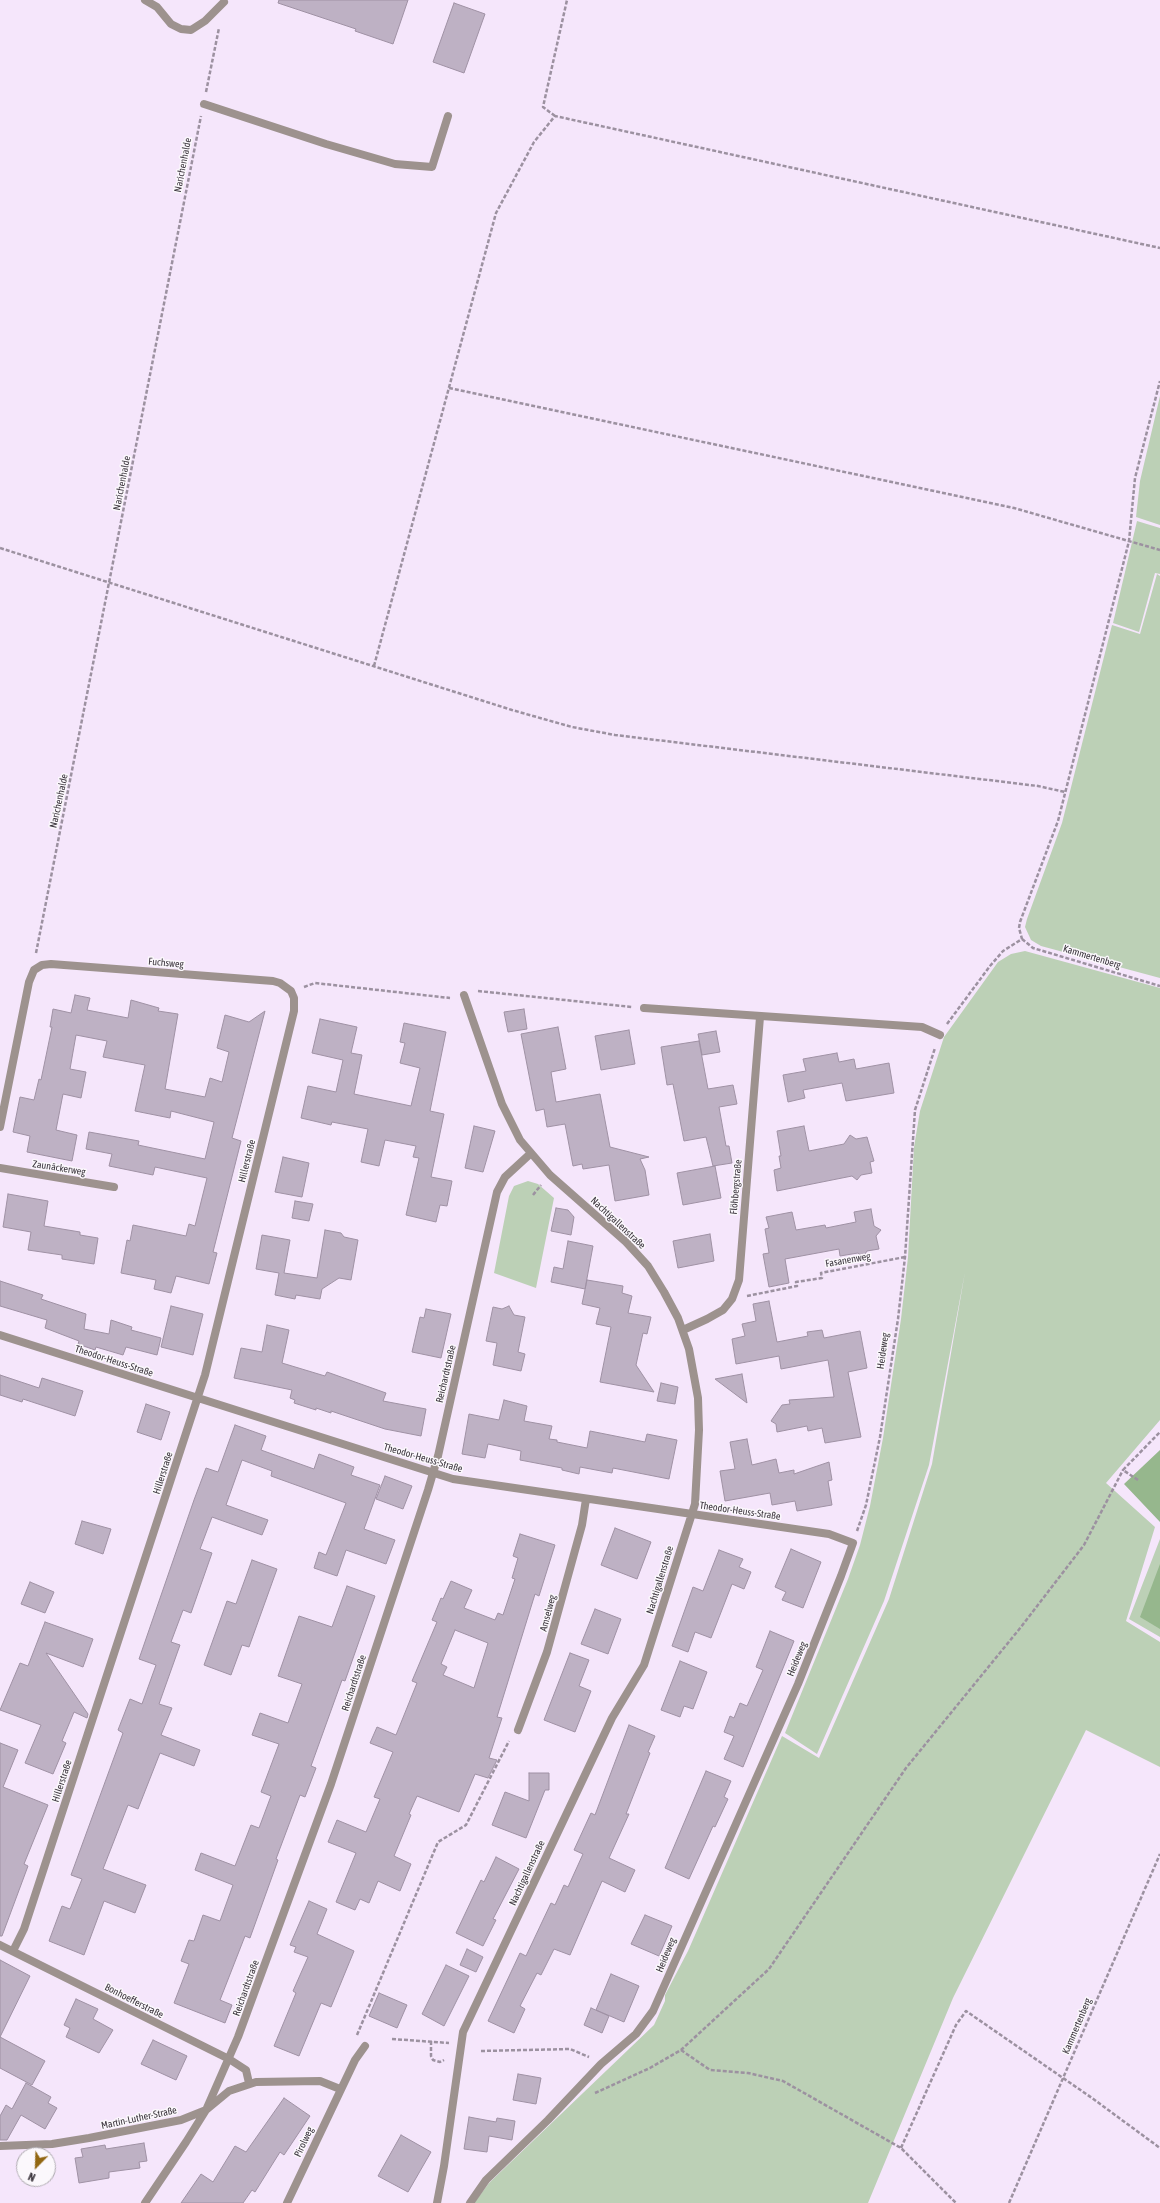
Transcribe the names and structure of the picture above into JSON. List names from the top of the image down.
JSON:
{
  "streets": {
    "street": [
      "Fuchsweg",
      "Hillerstraße",
      "Zaunäckerweg",
      "Flöhbergstraße",
      "Nachtigallenstraße",
      "Heideweg",
      "Theodor-Heuss-Straße",
      "Reichardtstraße",
      "Amselweg",
      "Bonhoefferstraße",
      "Martin-Luther-Straße",
      "Pirolweg"
    ],
    "path": ["Narichenhalde", "Kammertenberg", "Fasanenweg"]
  },
  "crossings": [
    ["Narichenhalde", "Fuchsweg"],
    ["Kammertenberg", "Heideweg"],
    ["Fuchsweg", "Hillerstraße"],
    ["Hillerstraße", "Theodor-Heuss-Straße"],
    ["Hillerstraße", "Bonhoefferstraße"],
    ["Flöhbergstraße", "Nachtigallenstraße"],
    ["Flöhbergstraße", "Fasanenweg"],
    ["Nachtigallenstraße", "Theodor-Heuss-Straße"],
    ["Nachtigallenstraße", "Reichardtstraße"],
    ["Fasanenweg", "Heideweg"],
    ["Heideweg", "Theodor-Heuss-Straße"],
    ["Theodor-Heuss-Straße", "Reichardtstraße"],
    ["Theodor-Heuss-Straße", "Amselweg"],
    ["Reichardtstraße", "Bonhoefferstraße"],
    ["Reichardtstraße", "Martin-Luther-Straße"],
    ["Bonhoefferstraße", "Martin-Luther-Straße"],
    ["Martin-Luther-Straße", "Pirolweg"]
  ],
  "north": "bottom left"
}
